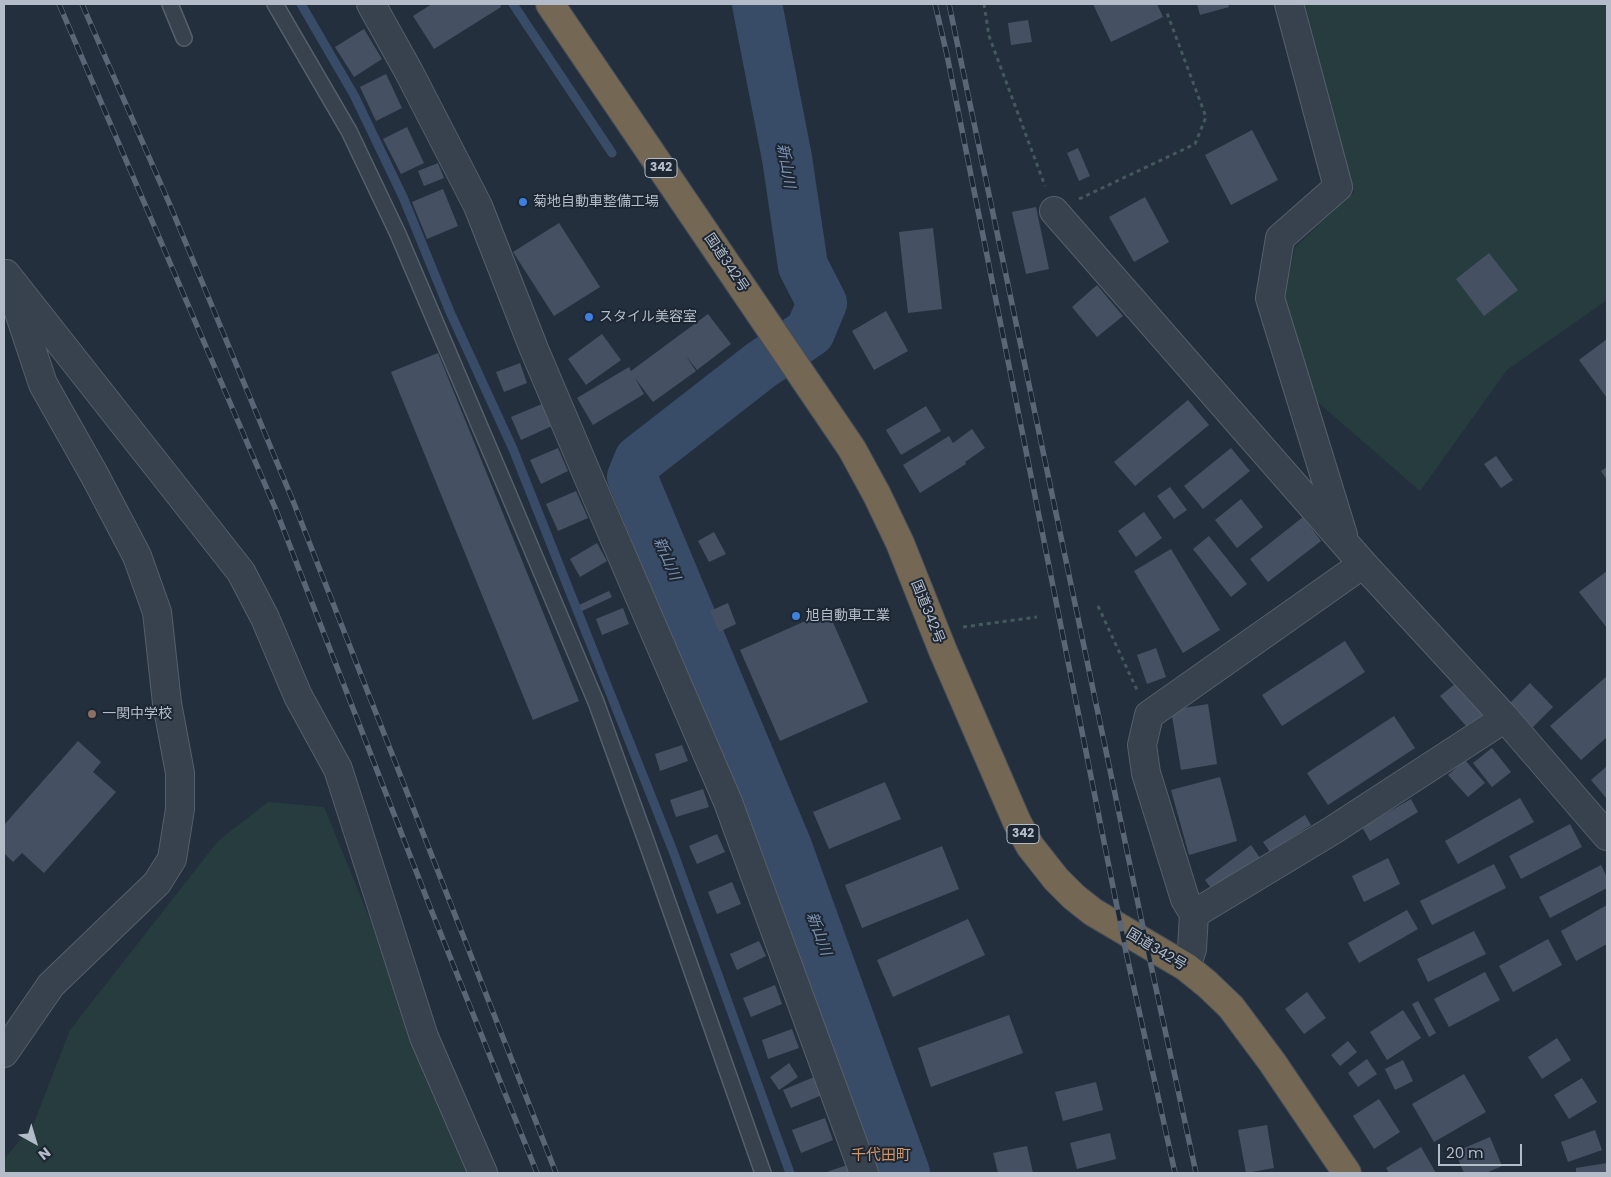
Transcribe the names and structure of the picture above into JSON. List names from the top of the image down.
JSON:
{
  "streets": {
    "highway": ["342", "国道342号"]
  },
  "districts": ["千代田町"],
  "water": ["新山川"],
  "places": [
    "菊地自動車整備工場",
    "スタイル美容室",
    "旭自動車工業",
    "一関中学校"
  ],
  "scale_bar": "20 m",
  "north": "bottom right"
}
